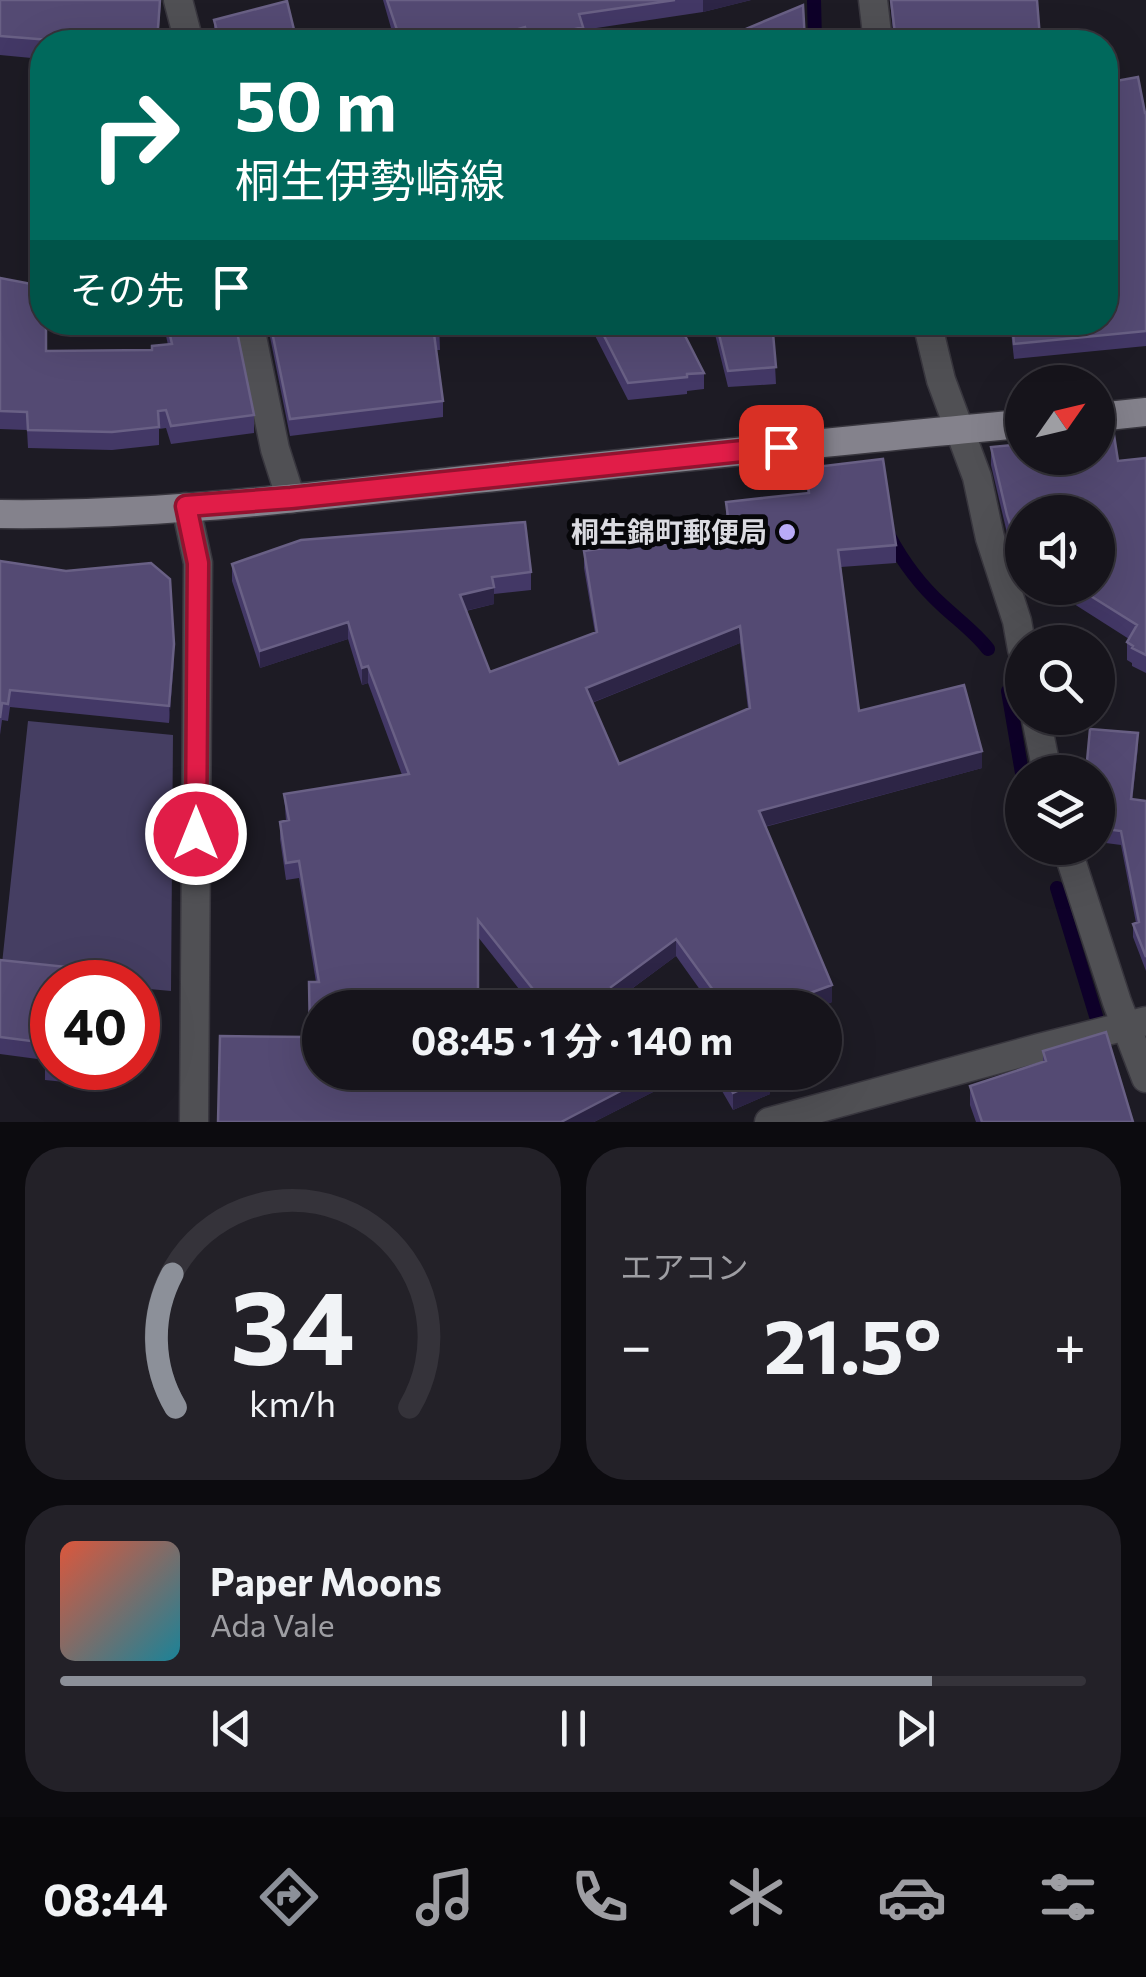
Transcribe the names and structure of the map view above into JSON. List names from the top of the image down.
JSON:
{
  "places": ["桐生錦町郵便局"],
  "north": "top right",
  "page": {
    "turn": ["50 m", "桐生伊勢崎線"],
    "then": "その先",
    "limit": "40",
    "trip": "08:45 · 1 分 · 140 m",
    "tile": "エアコン",
    "heat": ["−", "21.5°", "+"],
    "song": ["Paper Moons", "Ada Vale"],
    "tabs": "08:44",
    "gauge": ["34", "km/h"]
  }
}
